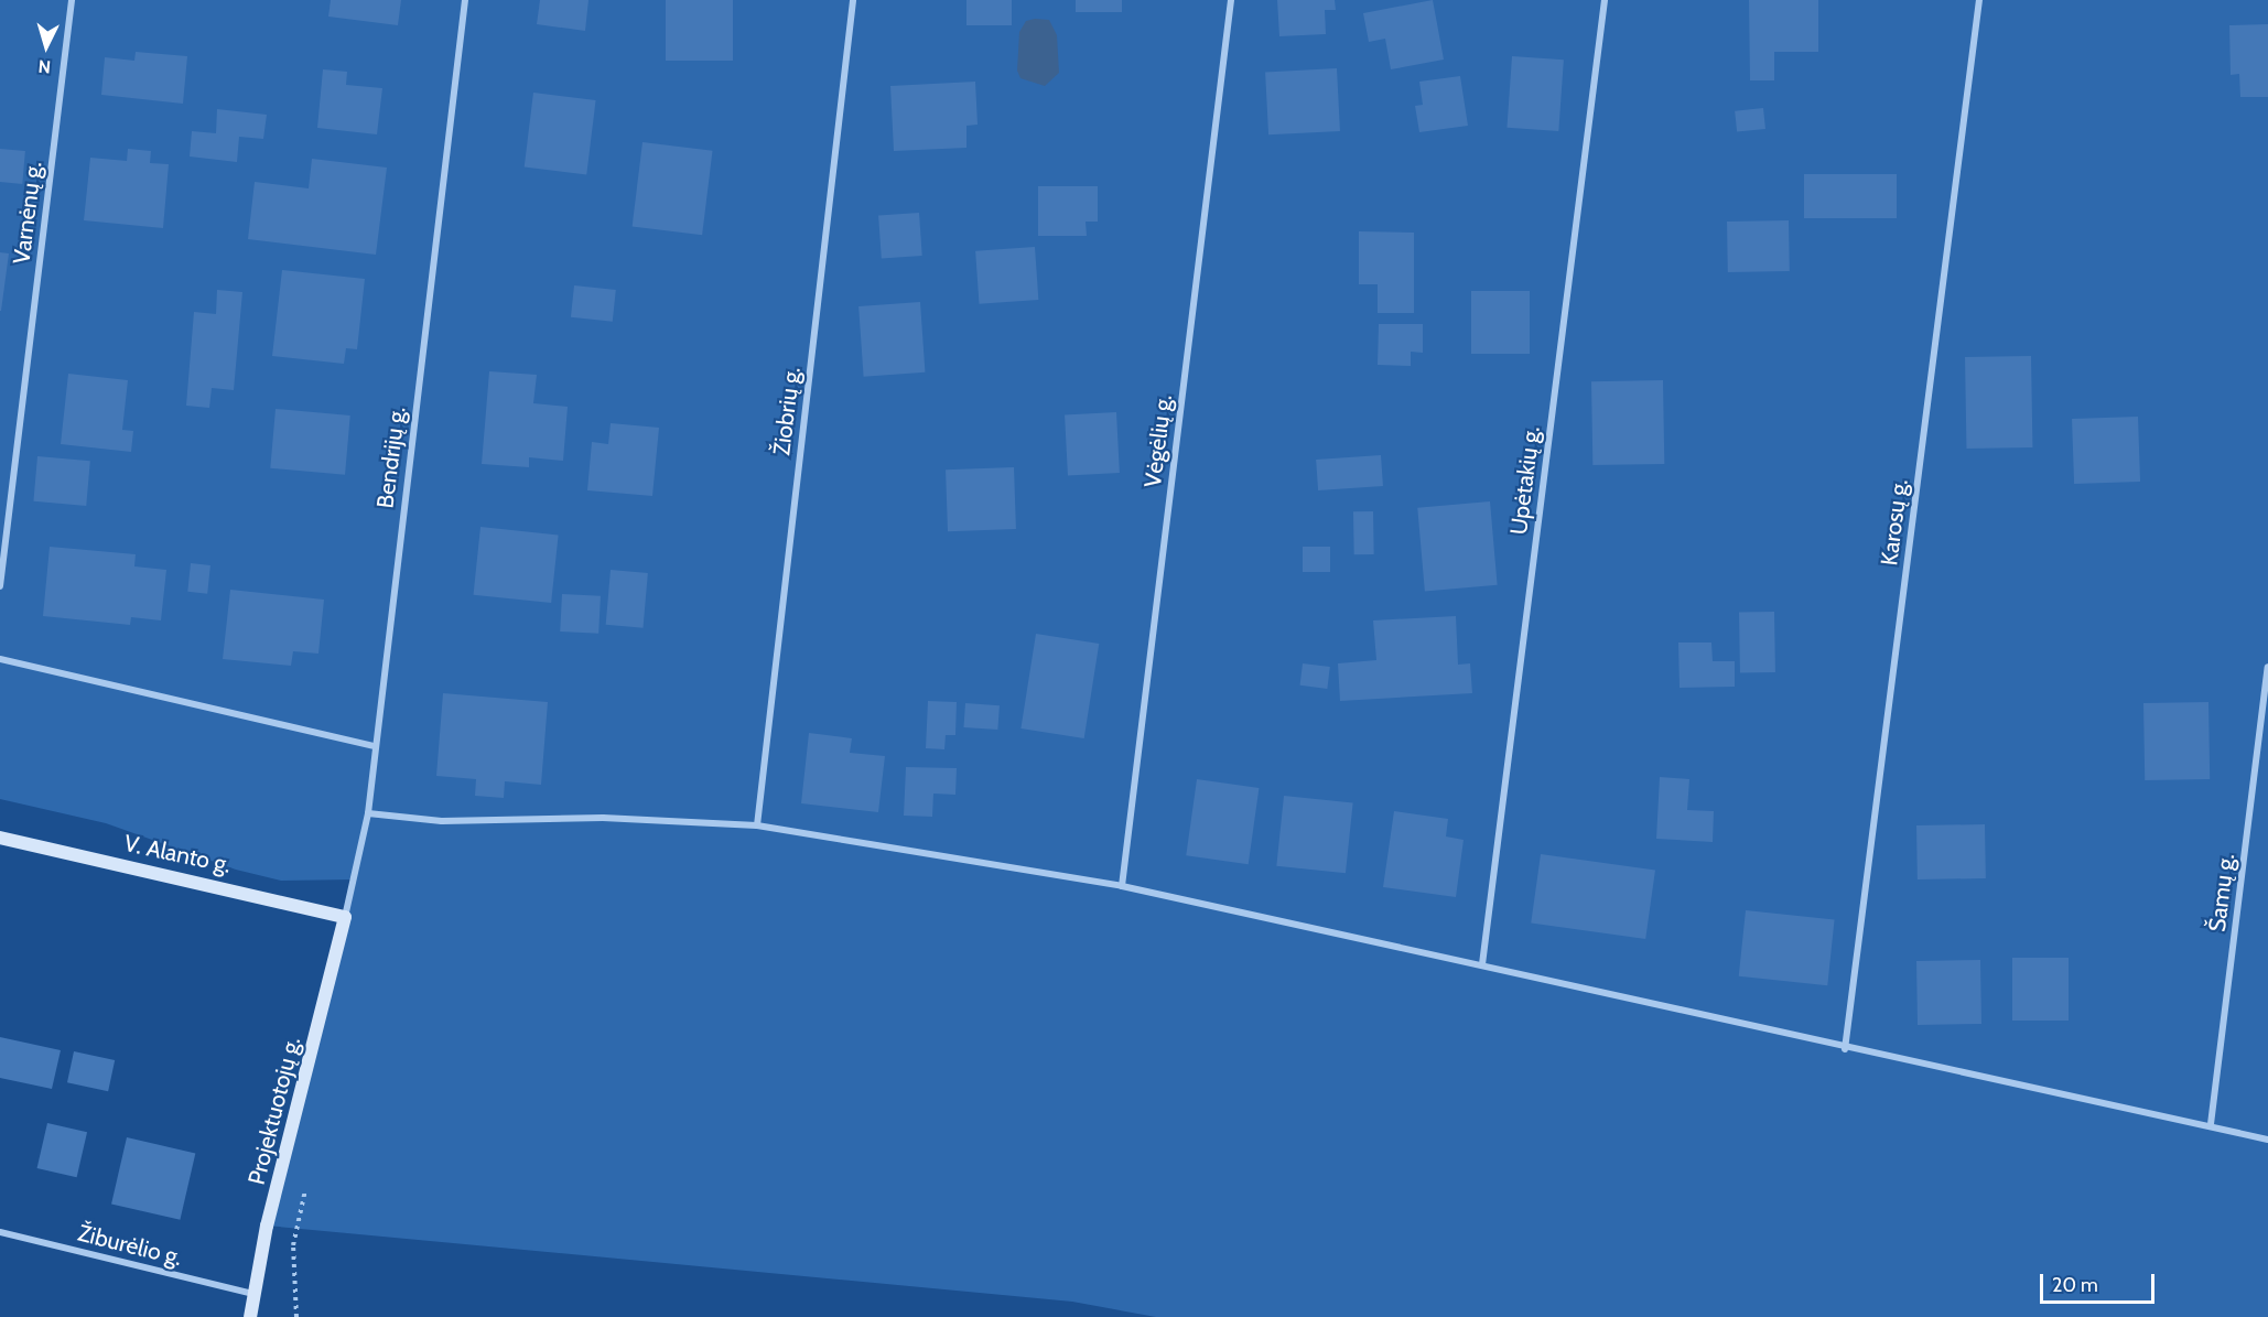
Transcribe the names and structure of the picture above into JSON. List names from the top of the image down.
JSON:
{
  "streets": {
    "main road": ["V. Alanto g.", "Projektuotojų g."],
    "street": [
      "Varnėnų g.",
      "Žiobrių g.",
      "Vėgėlių g.",
      "Bendrijų g.",
      "Upėtakių g.",
      "Karosų g.",
      "Šamų g.",
      "Žiburėlio g."
    ]
  },
  "crossings": [
    ["Bendrijų g.", "V. Alanto g."],
    ["Bendrijų g.", "Projektuotojų g."],
    ["V. Alanto g.", "Projektuotojų g."],
    ["Projektuotojų g.", "Žiburėlio g."]
  ],
  "scale_bar": "20 m",
  "north": "bottom"
}
